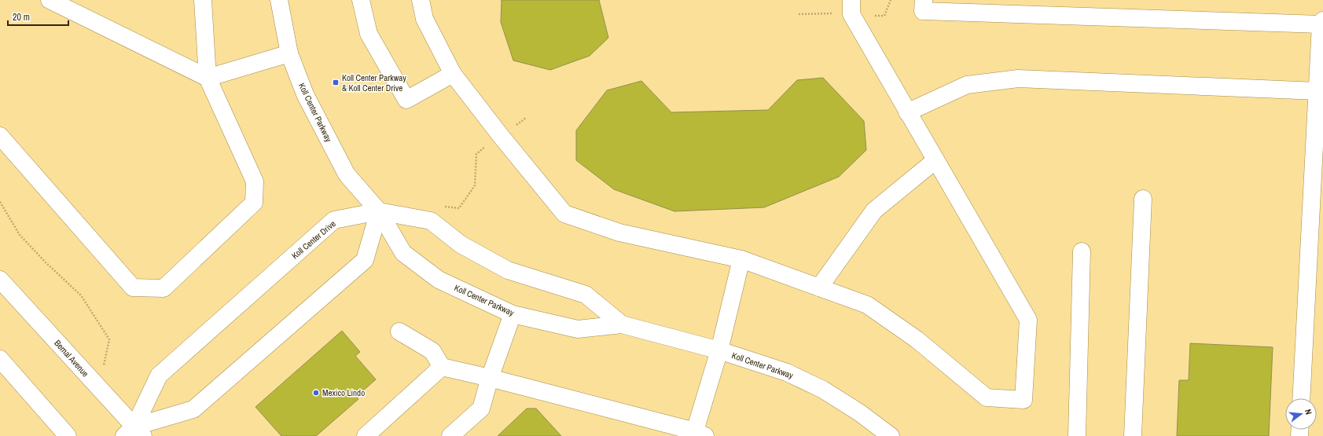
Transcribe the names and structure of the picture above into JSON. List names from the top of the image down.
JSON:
{
  "streets": {
    "street": ["Koll Center Parkway", "Koll Center Drive", "Bernal Avenue"]
  },
  "crossings": [
    ["Koll Center Parkway", "Koll Center Drive"],
    ["Koll Center Drive", "Bernal Avenue"]
  ],
  "places": {
    "transit": ["Koll Center Parkway & Koll Center Drive"],
    "other": ["Mexico Lindo"]
  },
  "scale_bar": "20 m",
  "north": "right"
}
